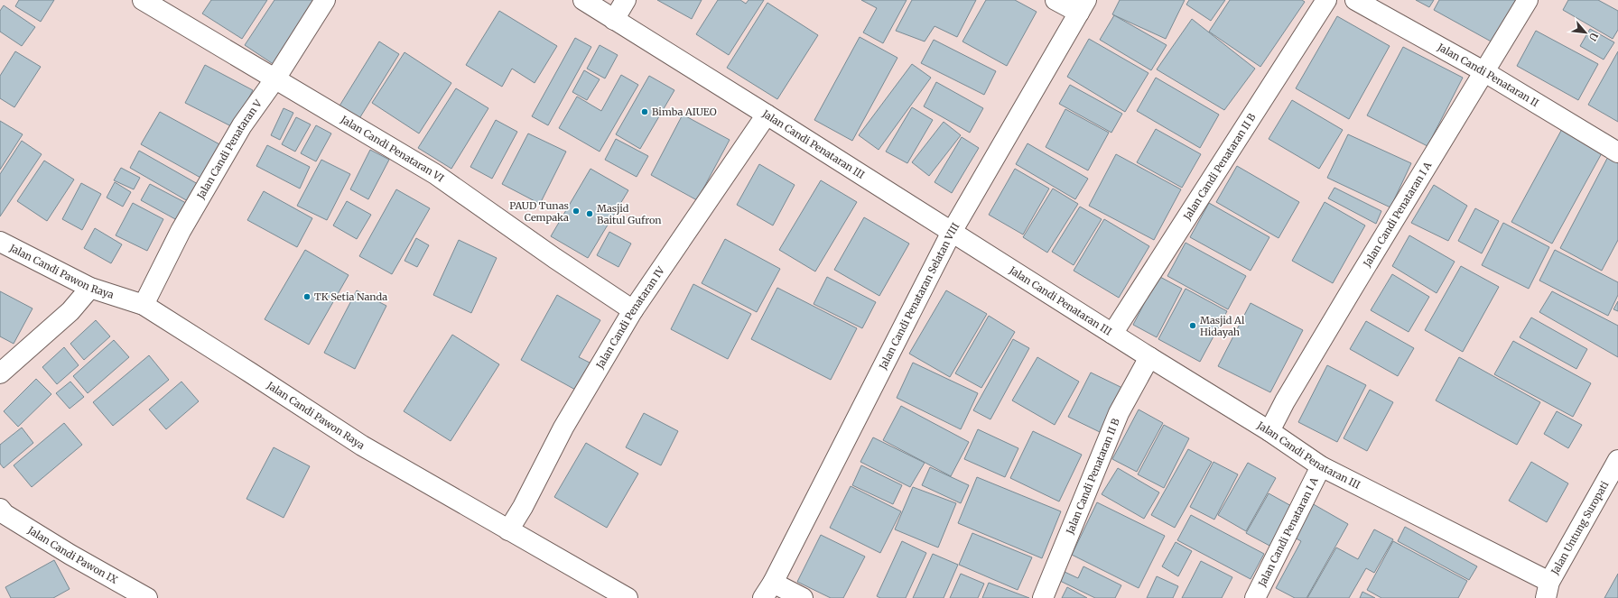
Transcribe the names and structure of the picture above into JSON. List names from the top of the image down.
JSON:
{
  "streets": {
    "street": [
      "Jalan Candi Penataran II",
      "Jalan Candi Penataran III",
      "Jalan Candi Penataran VI",
      "Jalan Candi Penataran V",
      "Jalan Candi Penataran II B",
      "Jalan Candi Penataran I A",
      "Jalan Candi Pawon Raya",
      "Jalan Candi Penataran Selatan VIII",
      "Jalan Candi Penataran IV",
      "Jalan Untung Suropati",
      "Jalan Candi Pawon IX"
    ]
  },
  "crossings": [
    ["Jalan Candi Penataran II", "Jalan Candi Penataran I A"],
    ["Jalan Candi Penataran III", "Jalan Candi Penataran II B"],
    ["Jalan Candi Penataran III", "Jalan Candi Penataran I A"],
    ["Jalan Candi Penataran III", "Jalan Candi Penataran Selatan VIII"],
    ["Jalan Candi Penataran III", "Jalan Candi Penataran IV"],
    ["Jalan Candi Penataran III", "Jalan Untung Suropati"],
    ["Jalan Candi Penataran VI", "Jalan Candi Penataran V"],
    ["Jalan Candi Penataran VI", "Jalan Candi Penataran IV"],
    ["Jalan Candi Penataran V", "Jalan Candi Pawon Raya"],
    ["Jalan Candi Pawon Raya", "Jalan Candi Penataran IV"]
  ],
  "places": [
    "Bimba AIUEO",
    "PAUD Tunas Cempaka",
    "Masjid Baitul Gufron",
    "TK Setia Nanda",
    "Masjid Al Hidayah"
  ],
  "north": "bottom right"
}
